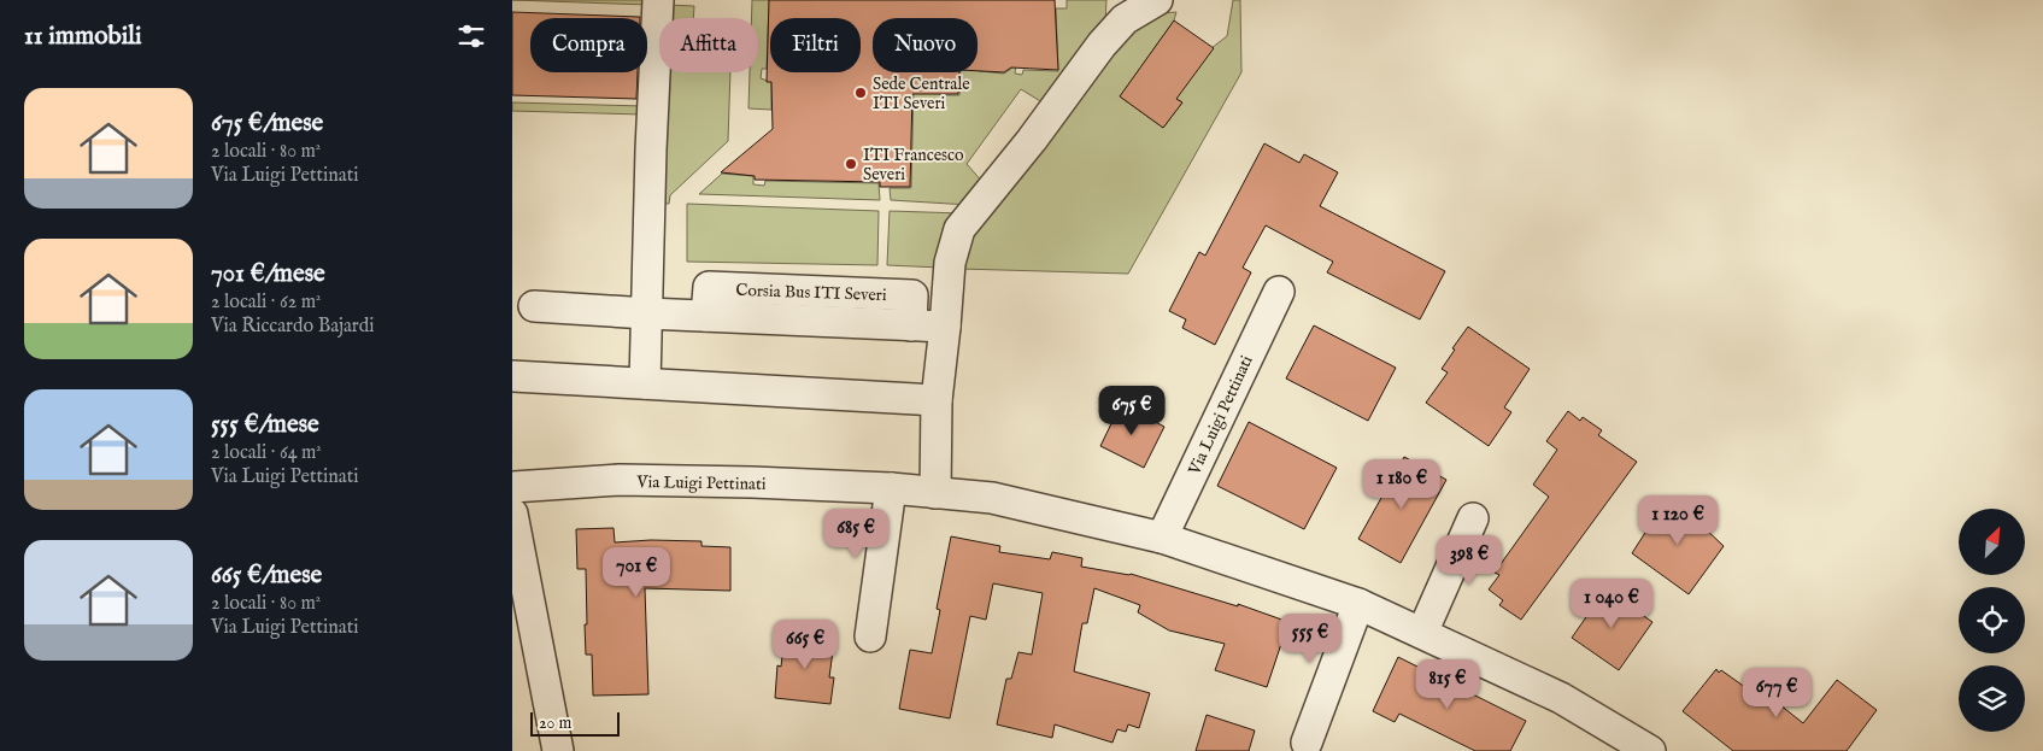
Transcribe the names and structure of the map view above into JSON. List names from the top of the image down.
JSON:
{
  "streets": {
    "street": ["Corsia Bus ITI Severi", "Via Luigi Pettinati"]
  },
  "places": ["Sede Centrale ITI Severi", "ITI Francesco Severi"],
  "scale_bar": "20 m",
  "north": "top right",
  "page": {
    "heading": "11 immobili",
    "chip": [
      "Compra",
      "Affitta",
      "Filtri",
      "Nuovo"
    ],
    "list": [
      {
        "name": "675 €/mese",
        "note": "2 locali · 80 m² · Via Luigi Pettinati"
      },
      {
        "name": "701 €/mese",
        "note": "2 locali · 62 m² · Via Riccardo Bajardi"
      },
      {
        "name": "555 €/mese",
        "note": "2 locali · 64 m² · Via Luigi Pettinati"
      },
      {
        "name": "665 €/mese",
        "note": "2 locali · 80 m² · Via Luigi Pettinati"
      }
    ],
    "price": [
      "675 €",
      "1 180 €",
      "1 120 €",
      "685 €",
      "398 €",
      "701 €",
      "1 040 €",
      "555 €",
      "665 €",
      "815 €",
      "677 €"
    ],
    "scale": "20 m"
  }
}
